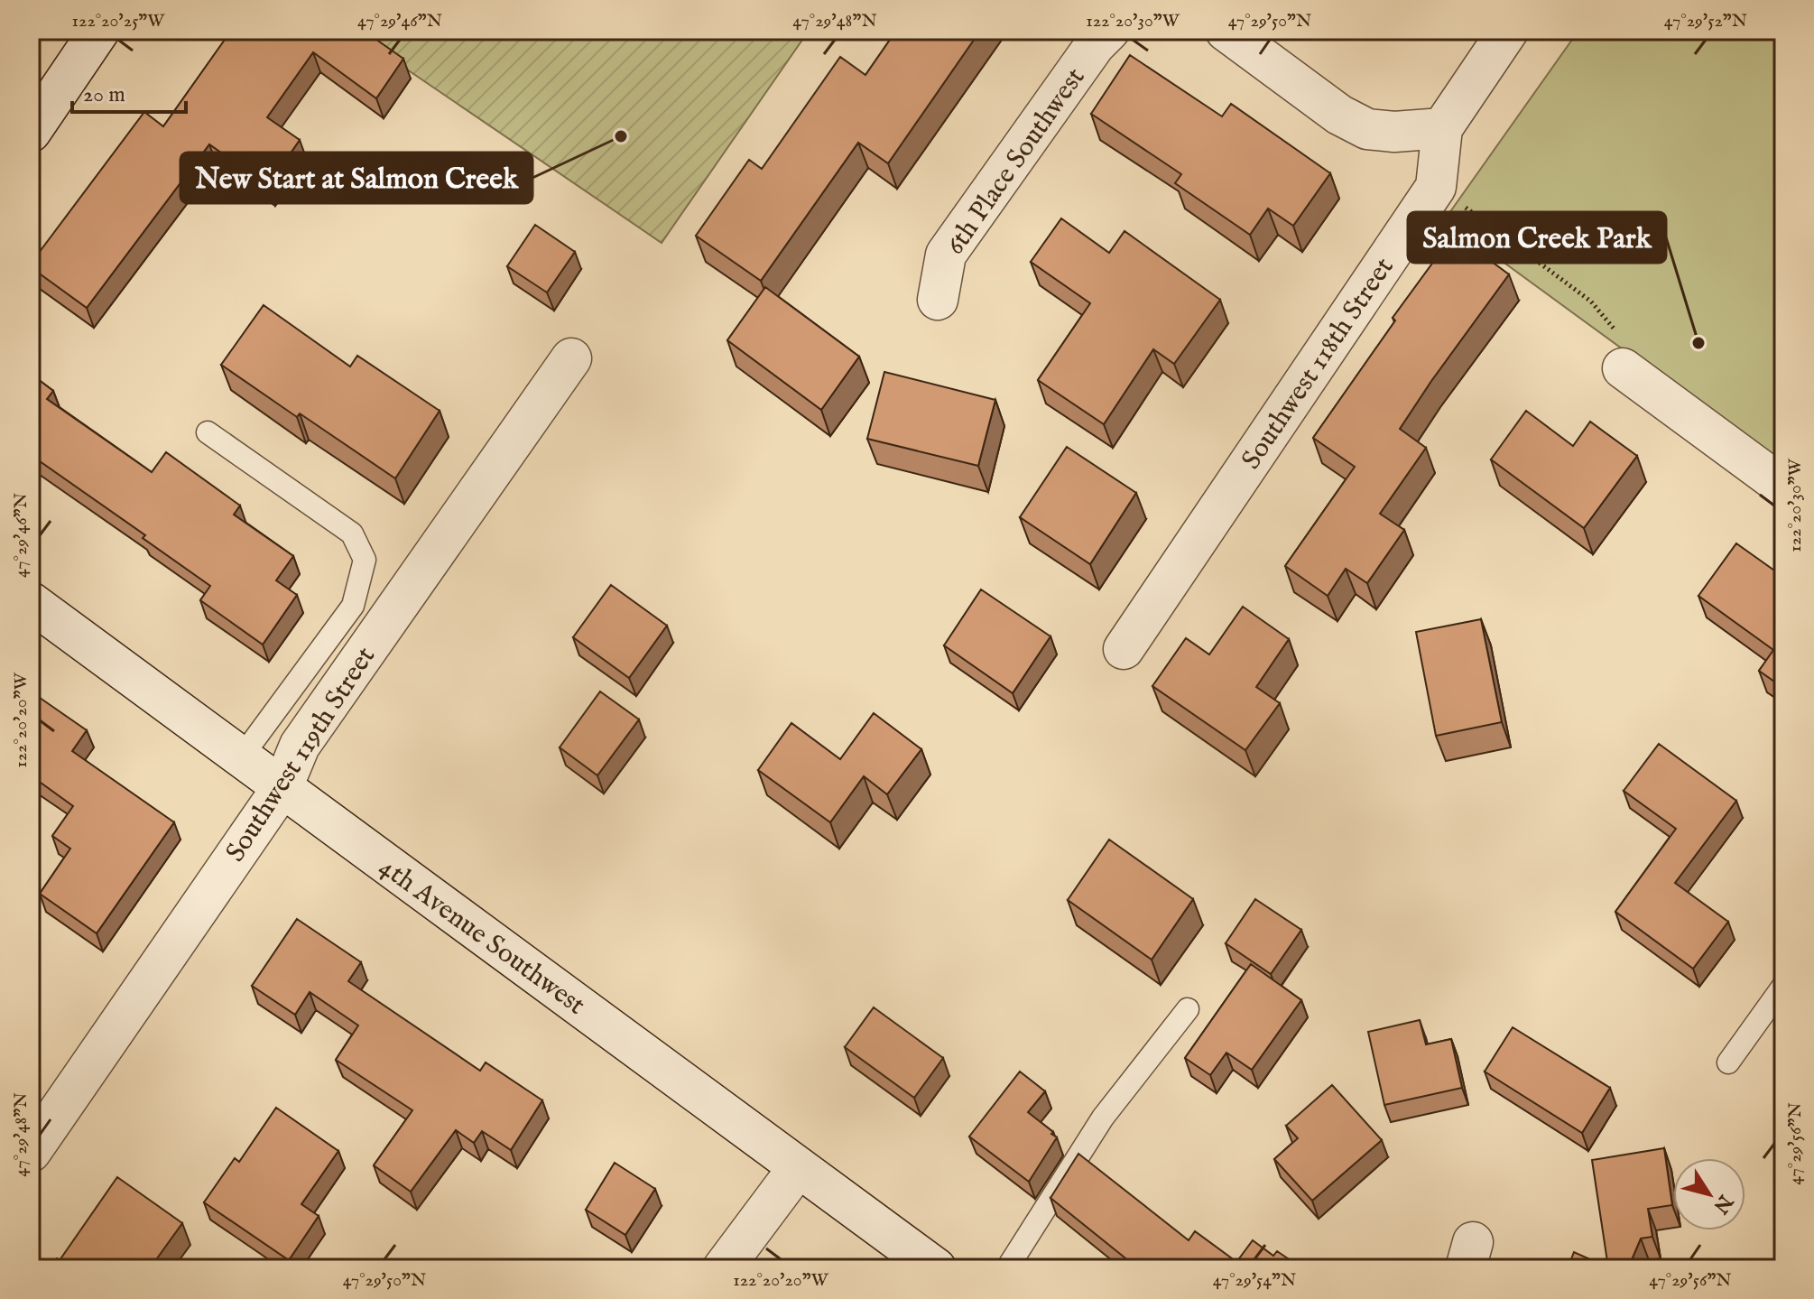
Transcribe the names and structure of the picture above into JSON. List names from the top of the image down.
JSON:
{
  "streets": {
    "street": [
      "6th Place Southwest",
      "Southwest 118th Street",
      "Southwest 119th Street",
      "4th Avenue Southwest"
    ]
  },
  "crossings": [
    ["Southwest 119th Street", "4th Avenue Southwest"]
  ],
  "places": ["New Start at Salmon Creek", "Salmon Creek Park"],
  "scale_bar": "20 m",
  "north": "bottom right",
  "coordinates": [
    "122°20'25\"W",
    "47°29'46\"N",
    "47°29'48\"N",
    "122°20'30\"W",
    "47°29'50\"N",
    "47°29'52\"N",
    "122°20'20\"W",
    "47°29'56\"N",
    "47°29'54\"N"
  ]
}
